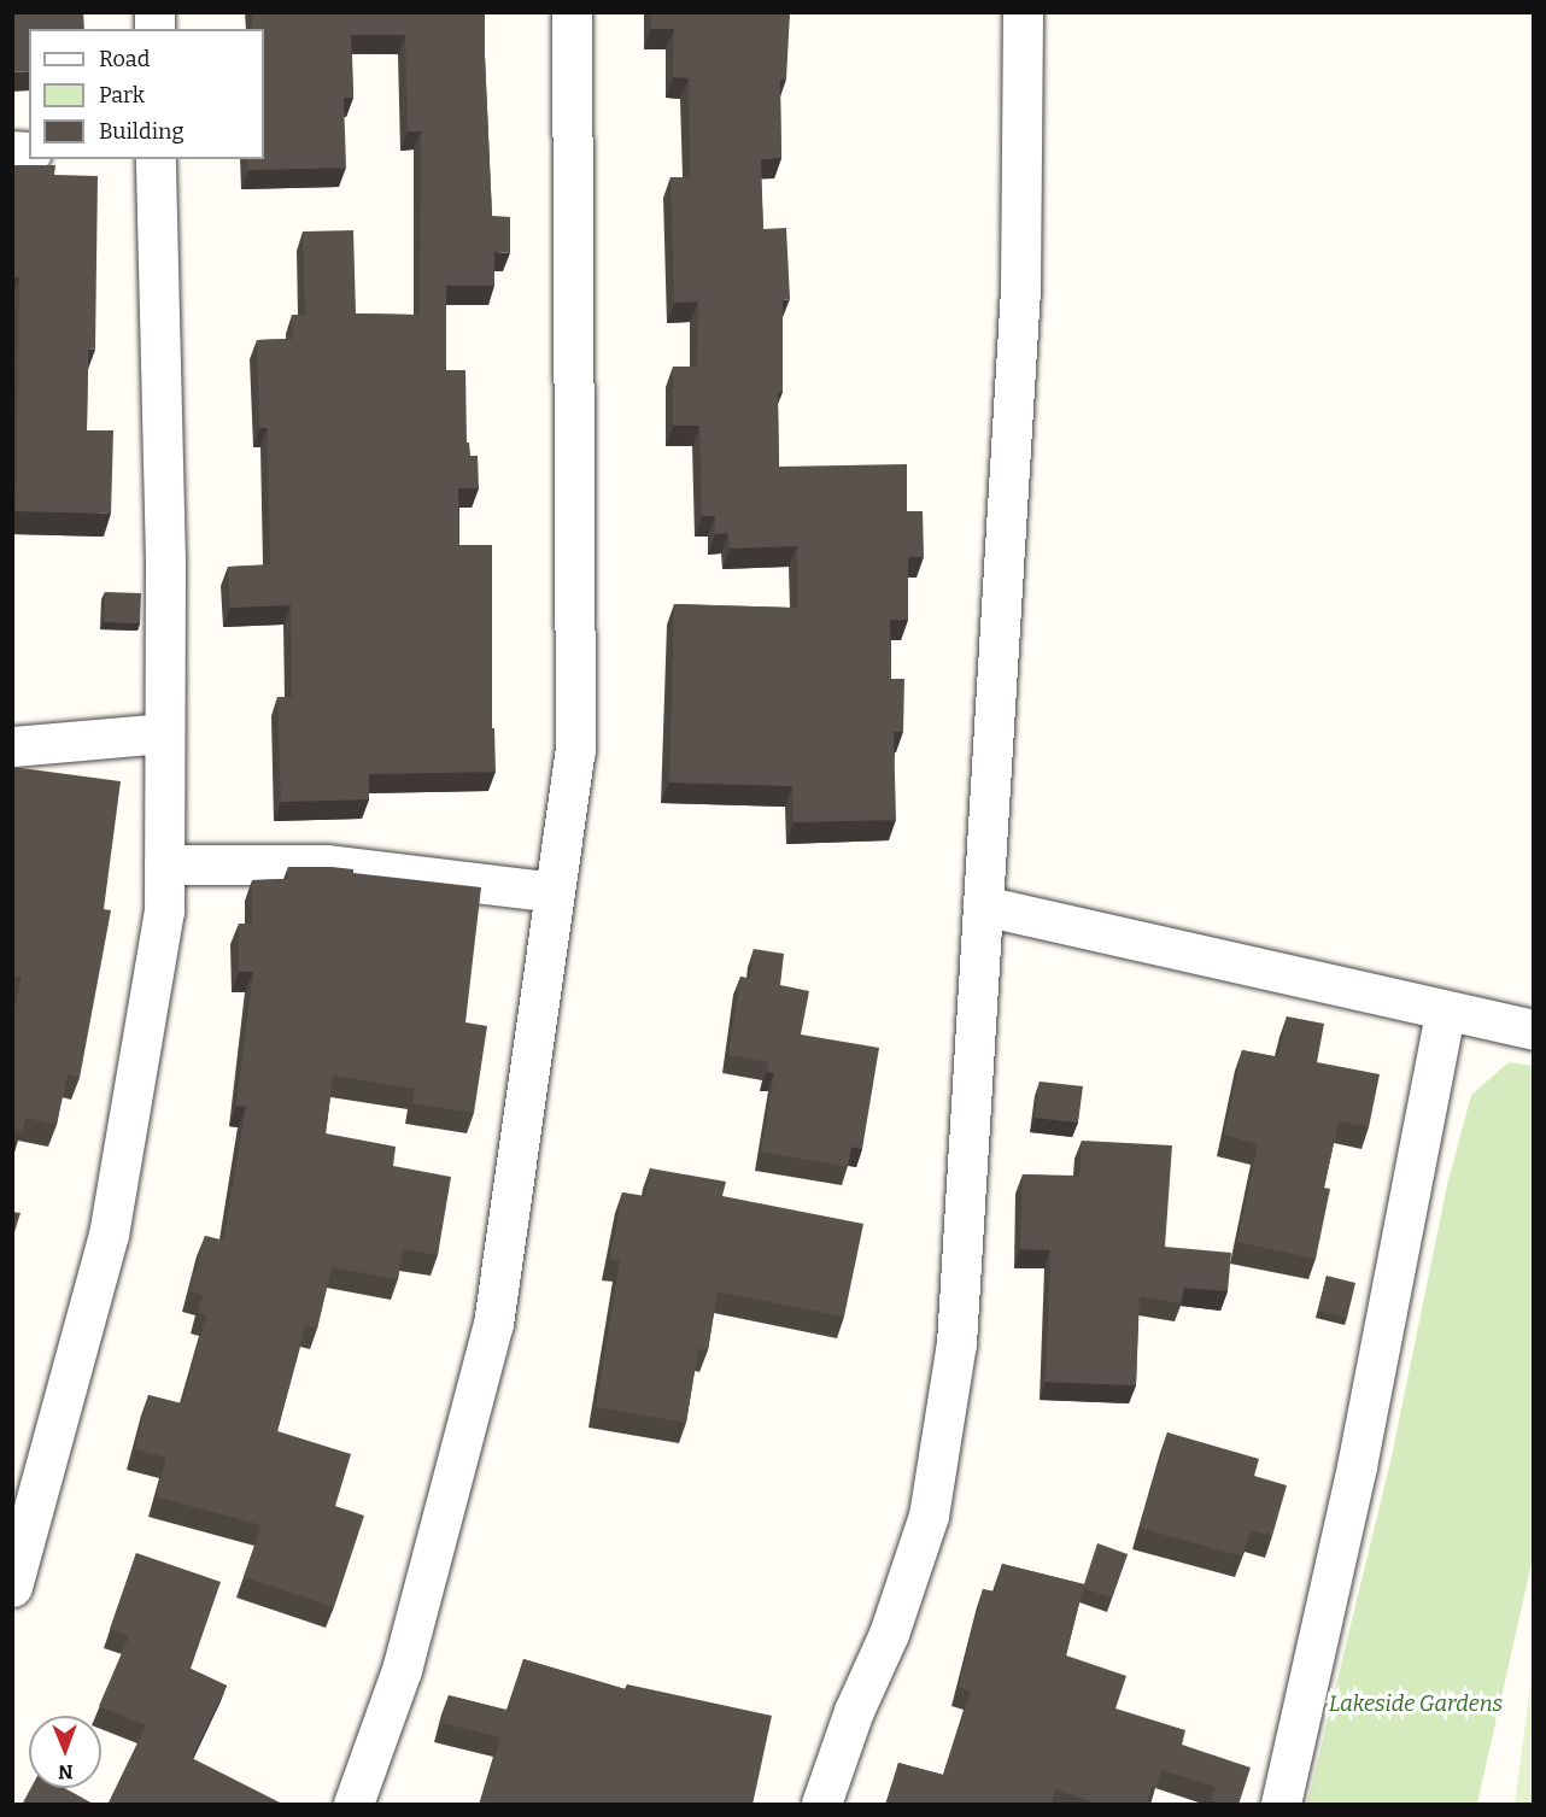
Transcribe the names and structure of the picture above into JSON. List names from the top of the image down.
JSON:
{
  "parks": ["Lakeside Gardens"],
  "legend": ["Road", "Park", "Building"],
  "north": "bottom"
}
